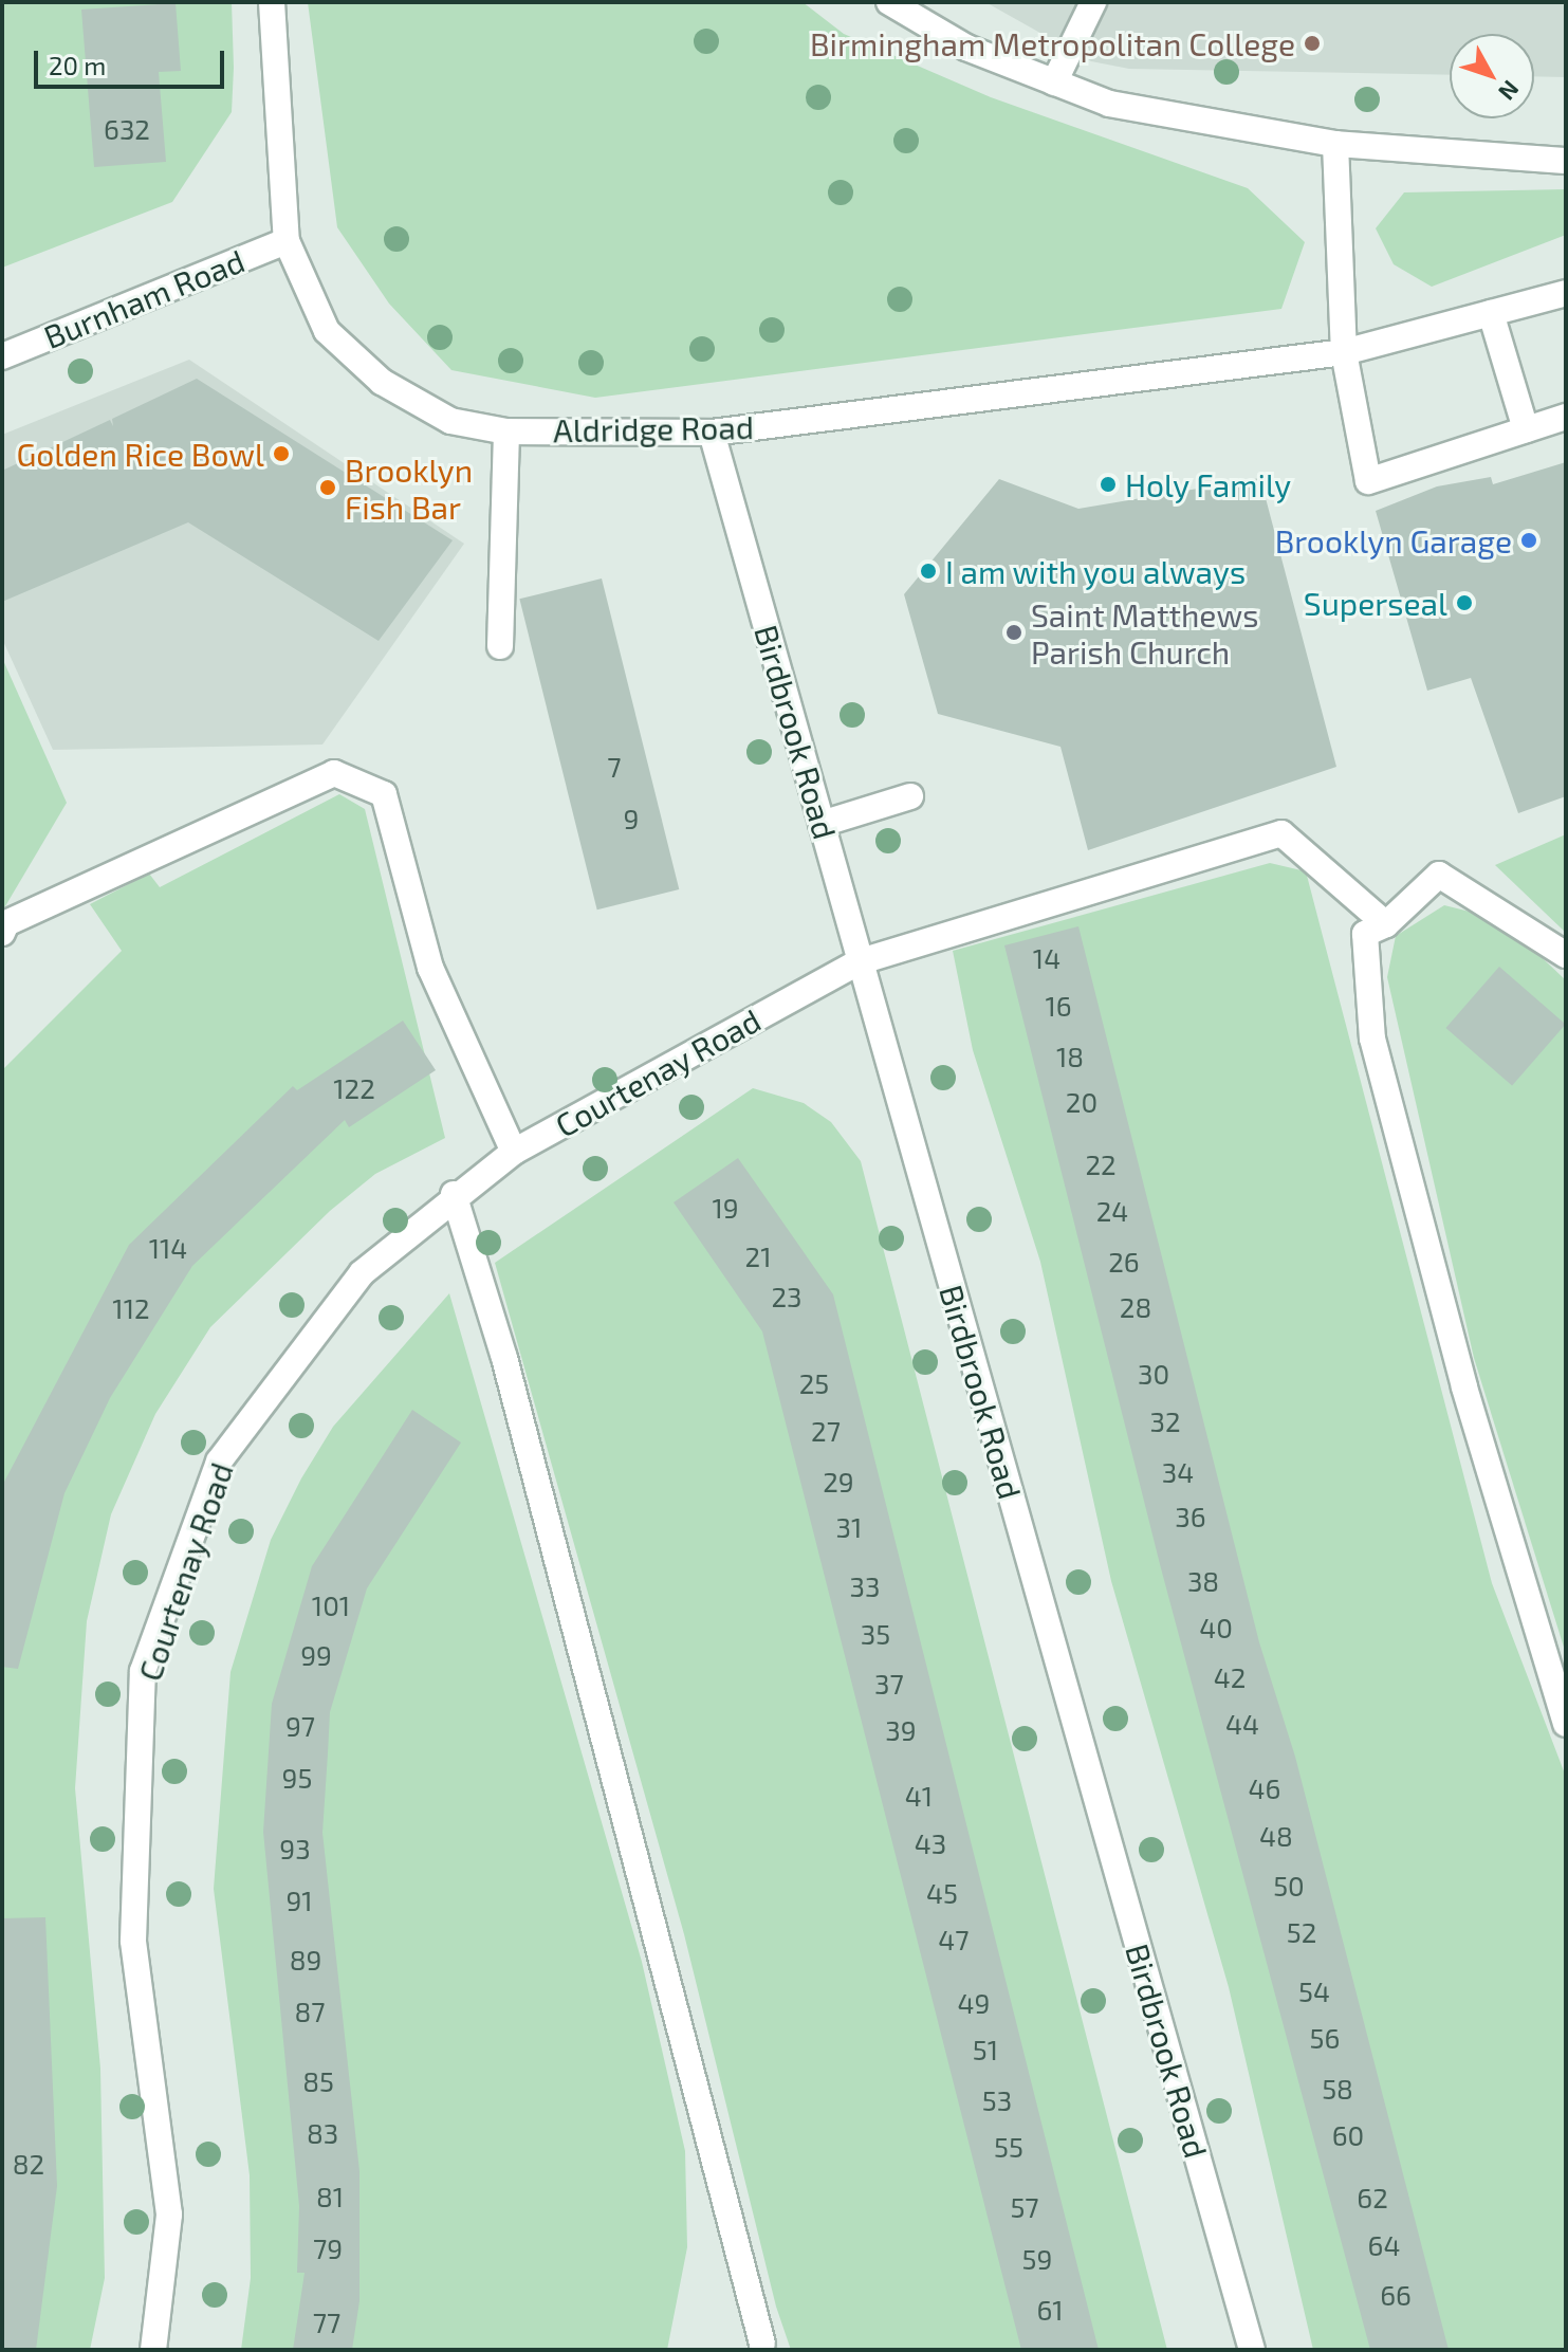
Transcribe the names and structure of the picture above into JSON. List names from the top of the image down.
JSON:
{
  "streets": {
    "street": [
      "Burnham Road",
      "Aldridge Road",
      "Birdbrook Road",
      "Courtenay Road"
    ]
  },
  "crossings": [
    ["Burnham Road", "Aldridge Road"],
    ["Aldridge Road", "Birdbrook Road"],
    ["Birdbrook Road", "Courtenay Road"]
  ],
  "places": [
    "Birmingham Metropolitan College",
    "Golden Rice Bowl",
    "Holy Family",
    "Brooklyn Fish Bar",
    "Brooklyn Garage",
    "I am with you always",
    "Superseal",
    "Saint Matthews Parish Church"
  ],
  "house_numbers": [
    "632",
    "7",
    "9",
    "14",
    "16",
    "18",
    "122",
    "20",
    "22",
    "19",
    "24",
    "114",
    "21",
    "26",
    "23",
    "28",
    "112",
    "30",
    "25",
    "32",
    "27",
    "34",
    "29",
    "36",
    "31",
    "38",
    "33",
    "101",
    "40",
    "35",
    "99",
    "42",
    "37",
    "44",
    "97",
    "39",
    "95",
    "46",
    "41",
    "48",
    "43",
    "93",
    "50",
    "45",
    "91",
    "52",
    "47",
    "89",
    "54",
    "49",
    "87",
    "56",
    "51",
    "85",
    "58",
    "53",
    "83",
    "60",
    "55",
    "82",
    "81",
    "62",
    "57",
    "64",
    "79",
    "59",
    "66",
    "61",
    "77"
  ],
  "scale_bar": "20 m",
  "north": "bottom right"
}
